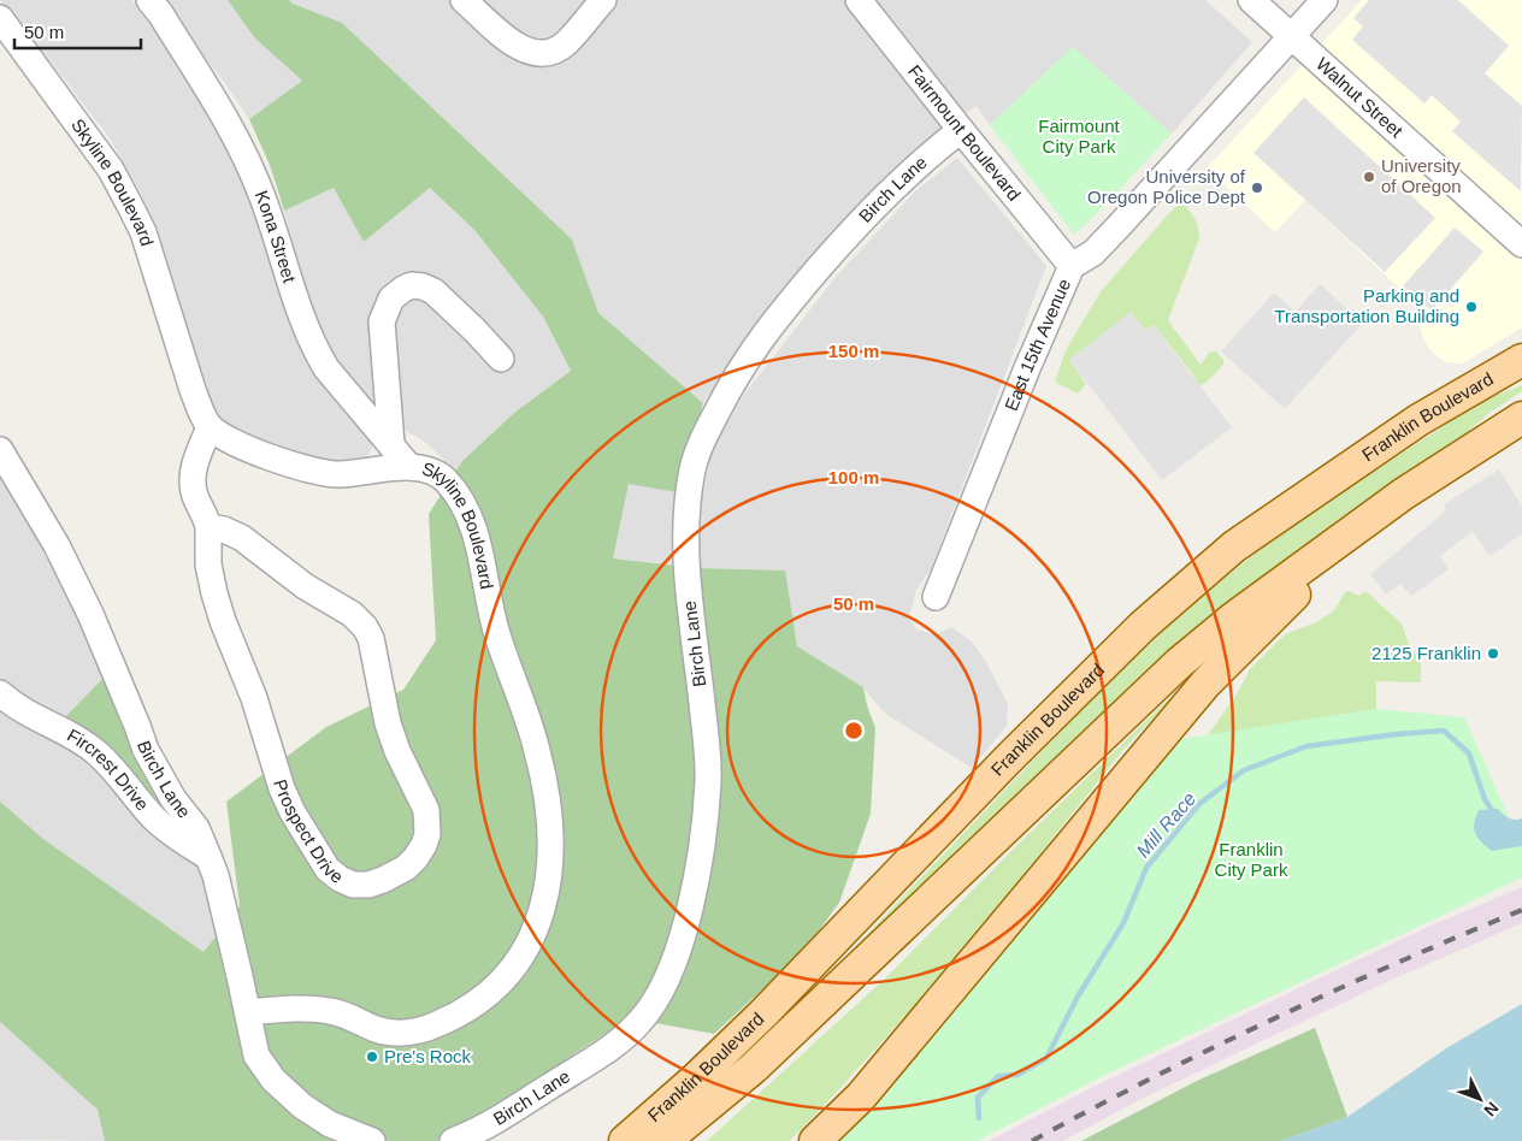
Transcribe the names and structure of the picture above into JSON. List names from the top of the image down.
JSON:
{
  "streets": {
    "main road": ["Franklin Boulevard"],
    "street": [
      "Walnut Street",
      "Fairmount Boulevard",
      "Skyline Boulevard",
      "Birch Lane",
      "Kona Street",
      "East 15th Avenue",
      "Fircrest Drive",
      "Prospect Drive"
    ]
  },
  "crossings": [
    ["Walnut Street", "East 15th Avenue"],
    ["Fairmount Boulevard", "Birch Lane"],
    ["Fairmount Boulevard", "East 15th Avenue"],
    ["Skyline Boulevard", "Birch Lane"],
    ["Skyline Boulevard", "Kona Street"],
    ["Skyline Boulevard", "Prospect Drive"],
    ["Birch Lane", "Fircrest Drive"]
  ],
  "water": ["Mill Race"],
  "parks": ["Fairmount City Park", "Franklin City Park"],
  "places": [
    "University of Oregon",
    "University of Oregon Police Dept",
    "Parking and Transportation Building",
    "2125 Franklin",
    "Pre's Rock"
  ],
  "scale_bar": "50 m",
  "north": "bottom right",
  "rings": ["150 m", "100 m", "50 m"]
}
